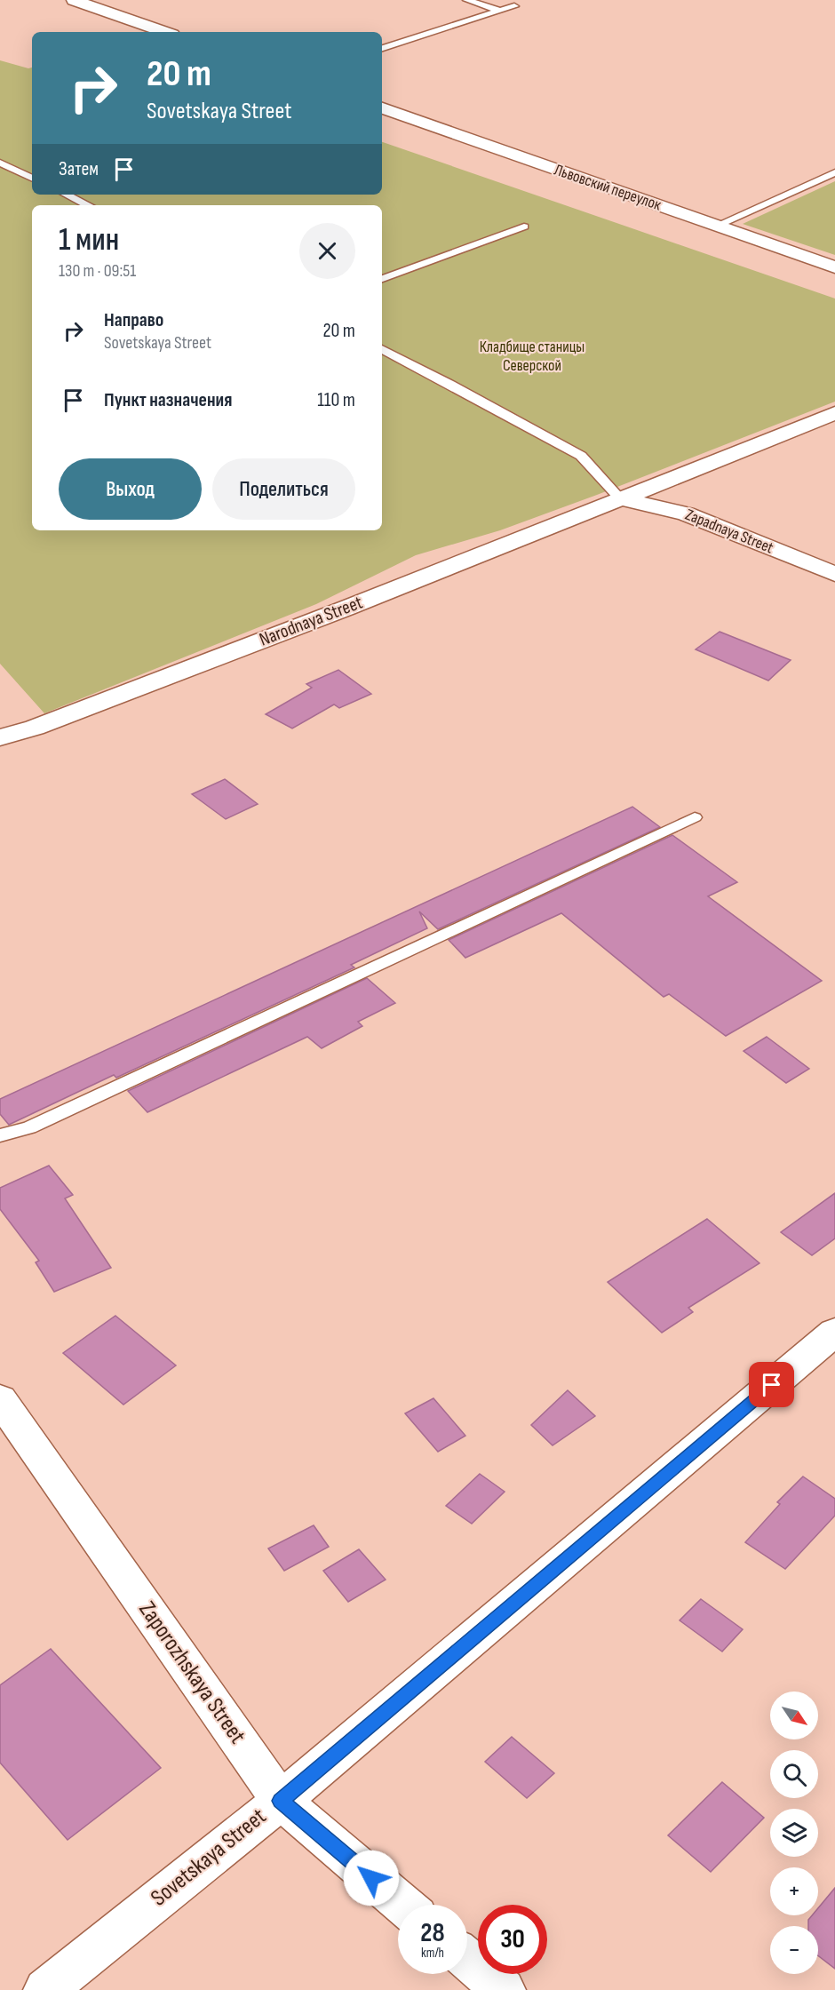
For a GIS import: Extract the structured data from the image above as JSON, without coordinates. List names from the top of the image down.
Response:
{
  "streets": {
    "street": [
      "Львовский переулок",
      "Zapadnaya Street",
      "Narodnaya Street",
      "Zaporozhskaya Street",
      "Sovetskaya Street"
    ]
  },
  "crossings": [
    ["Zapadnaya Street", "Narodnaya Street"],
    ["Zaporozhskaya Street", "Sovetskaya Street"]
  ],
  "parks": ["Кладбище станицы Северской"],
  "north": "bottom right",
  "page": {
    "turn": ["20 m", "Sovetskaya Street"],
    "then": "Затем",
    "heading": ["1 мин", "130 m · 09:51"],
    "list": [
      {
        "name": "Направо",
        "note": "Sovetskaya Street",
        "value": "20 m"
      },
      {
        "name": "Пункт назначения",
        "value": "110 m"
      }
    ],
    "buttons": ["Выход", "Поделиться"],
    "map_buttons": ["+", "−"],
    "speed": "28 km/h",
    "limit": "30"
  }
}
